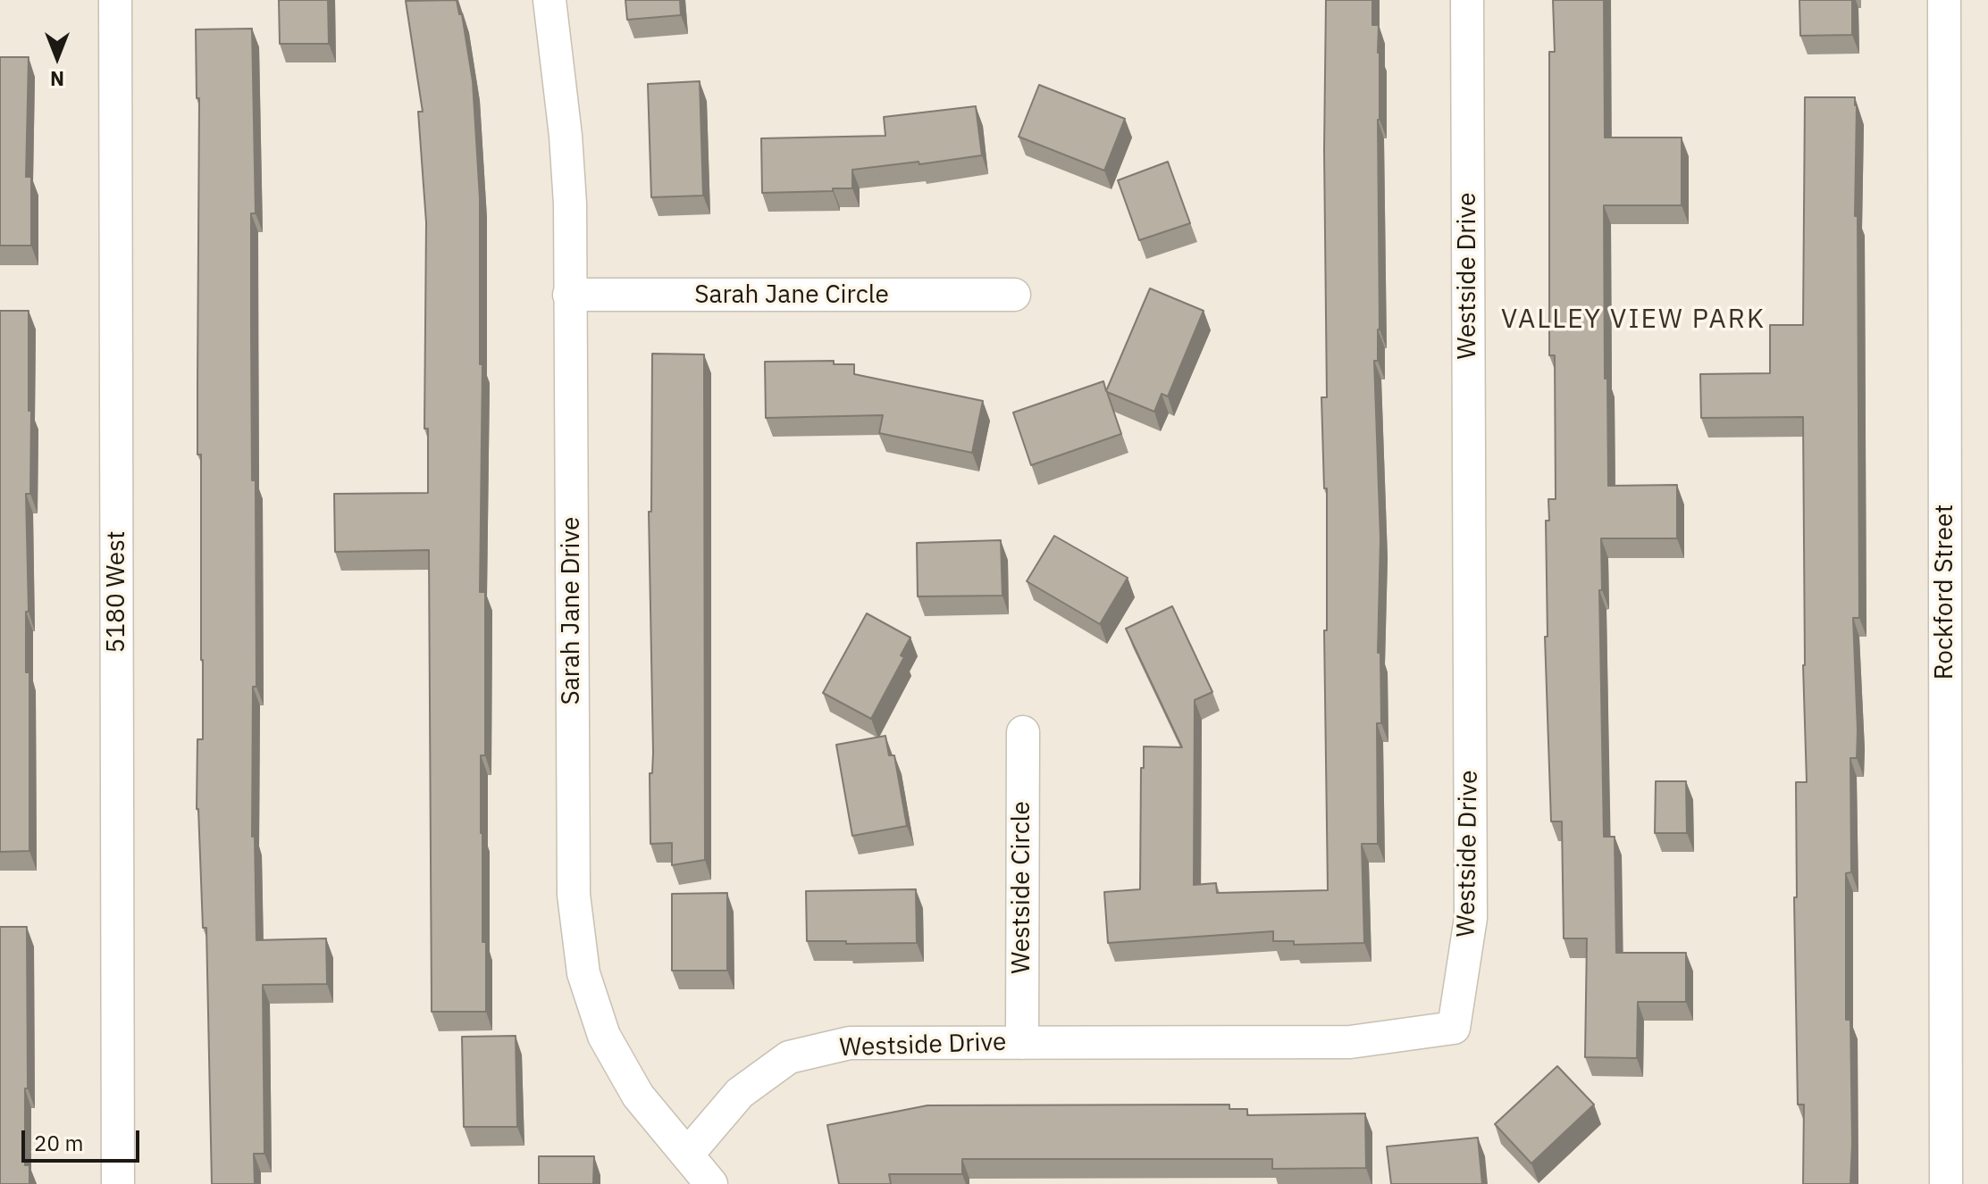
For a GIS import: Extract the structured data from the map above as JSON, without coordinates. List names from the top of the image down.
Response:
{
  "streets": {
    "street": [
      "Westside Drive",
      "Sarah Jane Circle",
      "5180 West",
      "Rockford Street",
      "Sarah Jane Drive",
      "Westside Circle"
    ]
  },
  "crossings": [
    ["Westside Drive", "Sarah Jane Drive"],
    ["Westside Drive", "Westside Circle"],
    ["Sarah Jane Circle", "Sarah Jane Drive"]
  ],
  "districts": ["VALLEY VIEW PARK"],
  "scale_bar": "20 m",
  "north": "bottom"
}
